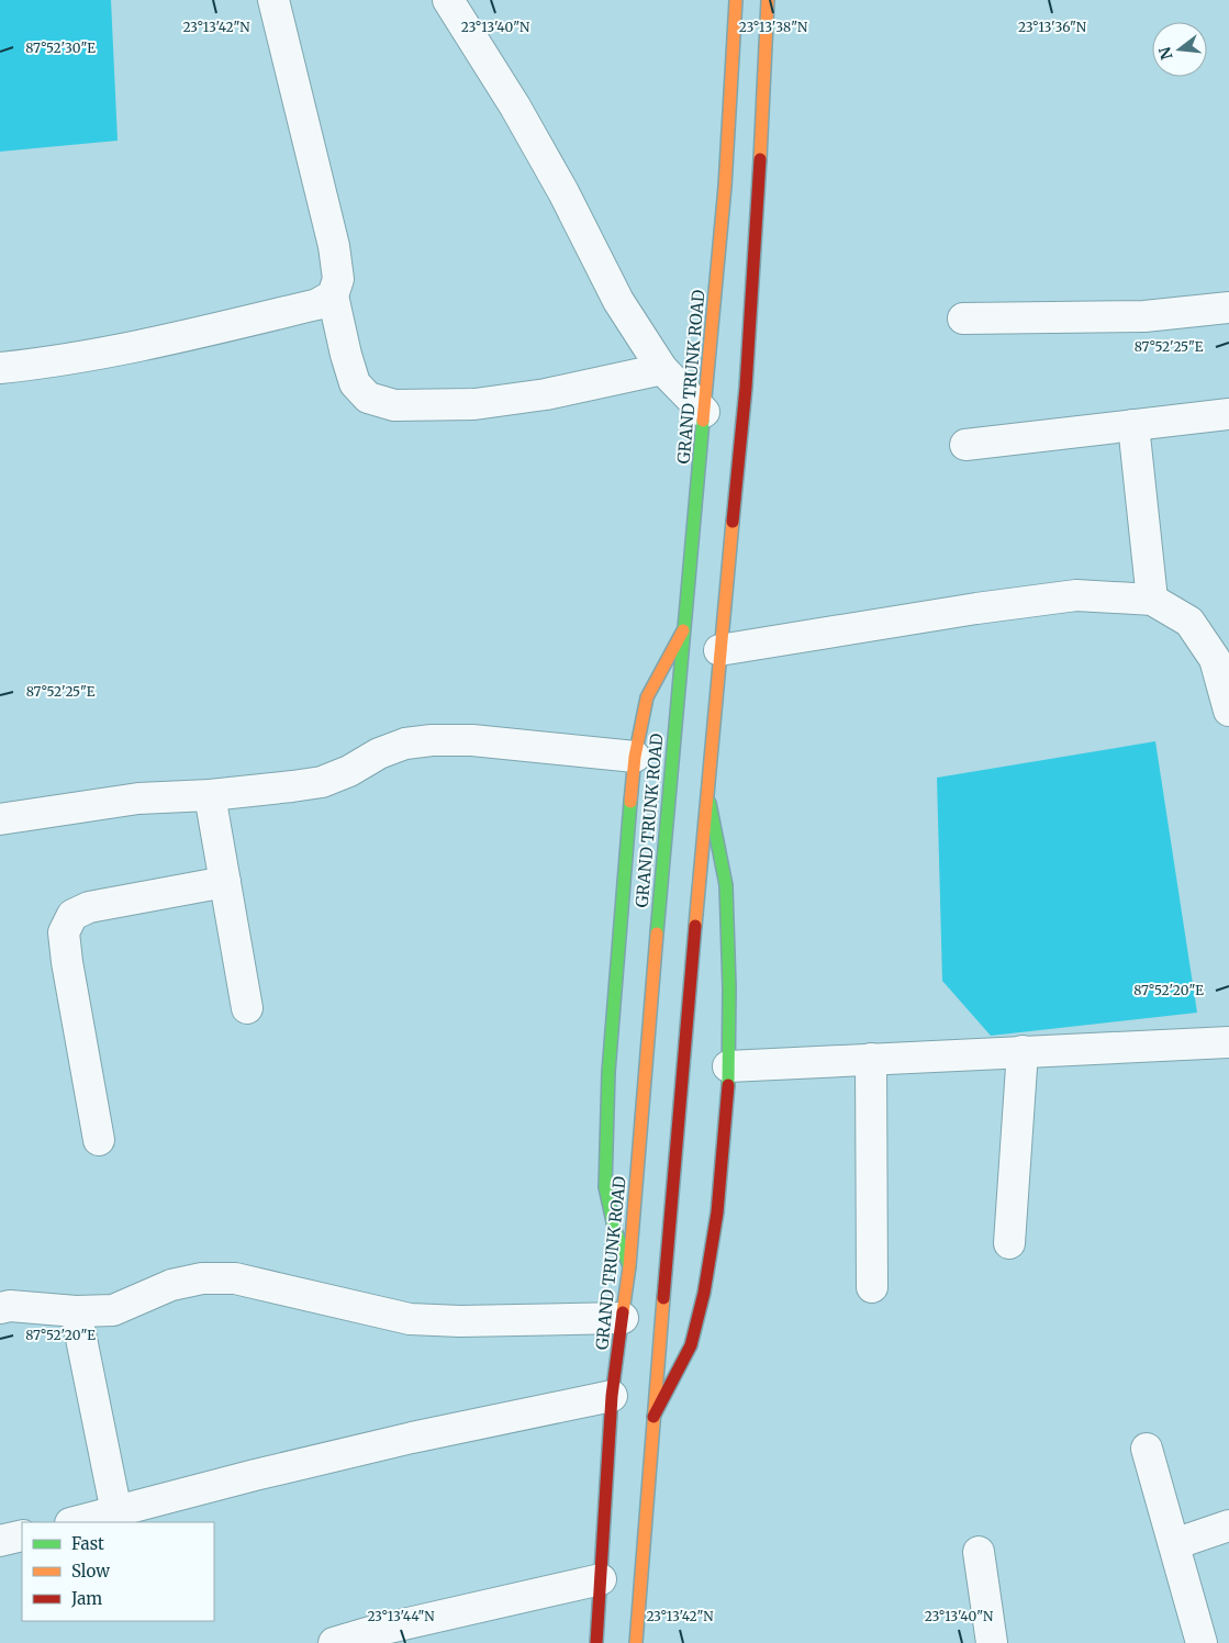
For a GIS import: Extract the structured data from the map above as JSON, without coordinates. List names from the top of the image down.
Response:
{
  "streets": {
    "main road": ["GRAND TRUNK ROAD"]
  },
  "legend": ["Fast", "Slow", "Jam"],
  "north": "left",
  "coordinates": [
    "23°13'42\"N",
    "23°13'40\"N",
    "23°13'38\"N",
    "23°13'36\"N",
    "87°52'30\"E",
    "87°52'25\"E",
    "87°52'20\"E",
    "23°13'44\"N"
  ]
}
